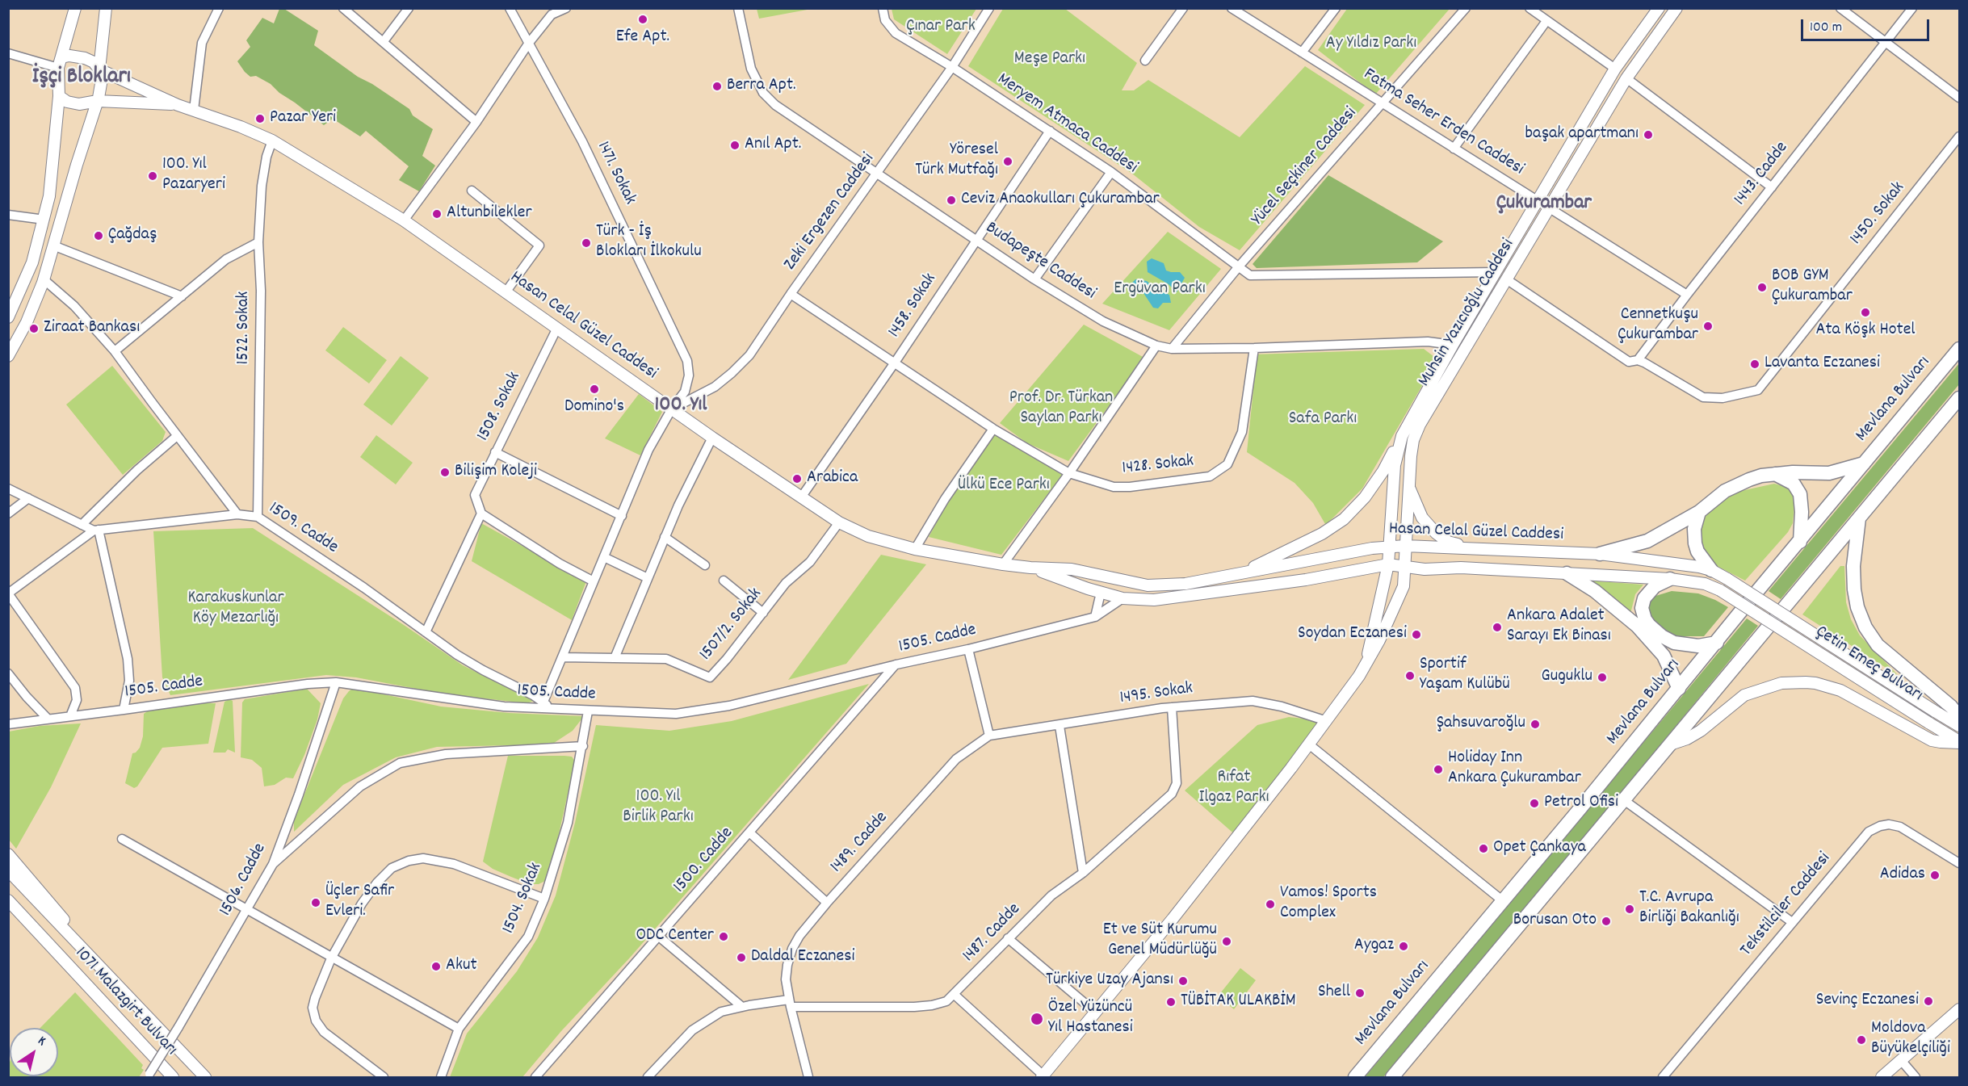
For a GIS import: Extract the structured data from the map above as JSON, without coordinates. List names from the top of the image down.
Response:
{
  "streets": {
    "highway": ["Mevlana Bulvarı"],
    "main road": [
      "Muhsin Yazıcıoğlu Caddesi",
      "Hasan Celal Güzel Caddesi",
      "Çetin Emeç Bulvarı",
      "1071 Malazgirt Bulvarı"
    ],
    "street": [
      "Fatma Seher Erden Caddesi",
      "Meryem Atmaca Caddesi",
      "Yücel Seçkiner Caddesi",
      "1471. Sokak",
      "1443. Cadde",
      "Zeki Ergezen Caddesi",
      "1450. Sokak",
      "Budapeşte Caddesi",
      "1458. Sokak",
      "1522. Sokak",
      "1508. Sokak",
      "1428. Sokak",
      "1509. Cadde",
      "1507/2. Sokak",
      "1505. Cadde",
      "1495. Sokak",
      "1489. Cadde",
      "1500. Cadde",
      "1506. Cadde",
      "1504. Sokak",
      "Tekstilciler Caddesi",
      "1487. Cadde"
    ]
  },
  "crossings": [
    ["Fatma Seher Erden Caddesi", "Yücel Seçkiner Caddesi"],
    ["Fatma Seher Erden Caddesi", "1443. Cadde"],
    ["Fatma Seher Erden Caddesi", "Muhsin Yazıcıoğlu Caddesi"],
    ["Meryem Atmaca Caddesi", "Yücel Seçkiner Caddesi"],
    ["Meryem Atmaca Caddesi", "Zeki Ergezen Caddesi"],
    ["Meryem Atmaca Caddesi", "1458. Sokak"],
    ["Meryem Atmaca Caddesi", "Muhsin Yazıcıoğlu Caddesi"],
    ["Yücel Seçkiner Caddesi", "Budapeşte Caddesi"],
    ["1471. Sokak", "Zeki Ergezen Caddesi"],
    ["1471. Sokak", "Hasan Celal Güzel Caddesi"],
    ["1471. Sokak", "1509. Cadde"],
    ["1471. Sokak", "1507/2. Sokak"],
    ["1471. Sokak", "1505. Cadde"],
    ["1443. Cadde", "1450. Sokak"],
    ["Zeki Ergezen Caddesi", "Budapeşte Caddesi"],
    ["Zeki Ergezen Caddesi", "Hasan Celal Güzel Caddesi"],
    ["Zeki Ergezen Caddesi", "1428. Sokak"],
    ["1450. Sokak", "Muhsin Yazıcıoğlu Caddesi"],
    ["Budapeşte Caddesi", "1458. Sokak"],
    ["Budapeşte Caddesi", "Muhsin Yazıcıoğlu Caddesi"],
    ["Budapeşte Caddesi", "1428. Sokak"],
    ["1458. Sokak", "Hasan Celal Güzel Caddesi"],
    ["1458. Sokak", "1428. Sokak"],
    ["Muhsin Yazıcıoğlu Caddesi", "Hasan Celal Güzel Caddesi"],
    ["Muhsin Yazıcıoğlu Caddesi", "1495. Sokak"],
    ["Hasan Celal Güzel Caddesi", "1522. Sokak"],
    ["Hasan Celal Güzel Caddesi", "1508. Sokak"],
    ["Hasan Celal Güzel Caddesi", "1507/2. Sokak"],
    ["Hasan Celal Güzel Caddesi", "1505. Cadde"],
    ["Hasan Celal Güzel Caddesi", "Çetin Emeç Bulvarı"],
    ["1522. Sokak", "1509. Cadde"],
    ["1509. Cadde", "1505. Cadde"],
    ["1505. Cadde", "1500. Cadde"],
    ["1505. Cadde", "1506. Cadde"],
    ["1505. Cadde", "1504. Sokak"],
    ["1495. Sokak", "1489. Cadde"],
    ["1495. Sokak", "1487. Cadde"],
    ["1489. Cadde", "1487. Cadde"]
  ],
  "districts": ["İşçi Blokları", "Çukurambar", "100. Yıl"],
  "parks": [
    "Çınar Park",
    "Ay Yıldız Parkı",
    "Meşe Parkı",
    "Ergüvan Parkı",
    "Prof. Dr. Türkan Saylan Parkı",
    "Safa Parkı",
    "Ülkü Ece Parkı",
    "Karakuskunlar Köy Mezarlığı",
    "Rıfat Ilgaz Parkı",
    "100. Yıl Birlik Parkı"
  ],
  "places": [
    "Efe Apt.",
    "Berra Apt.",
    "Pazar Yeri",
    "başak apartmanı",
    "Anıl Apt.",
    "Yöresel Türk Mutfağı",
    "100. Yıl Pazaryeri",
    "Ceviz Anaokulları Çukurambar",
    "Altunbilekler",
    "Çağdaş",
    "Türk - İş Blokları İlkokulu",
    "BOB GYM Çukurambar",
    "Ata Köşk Hotel",
    "Cennetkuşu Çukurambar",
    "Ziraat Bankası",
    "Lavanta Eczanesi",
    "Domino's",
    "Bilişim Koleji",
    "Arabica",
    "Ankara Adalet Sarayı Ek Binası",
    "Soydan Eczanesi",
    "Sportif Yaşam Kulübü",
    "Guguklu",
    "Şahsuvaroğlu",
    "Holiday Inn Ankara Çukurambar",
    "Petrol Ofisi",
    "Opet Çankaya",
    "Adidas",
    "Üçler Safir Evleri.",
    "Vamos! Sports Complex",
    "T.C. Avrupa Birliği Bakanlığı",
    "Borusan Oto",
    "ODC Center",
    "Et ve Süt Kurumu Genel Müdürlüğü",
    "Aygaz",
    "Daldal Eczanesi",
    "Akut",
    "Türkiye Uzay Ajansı",
    "Shell",
    "Sevinç Eczanesi",
    "TÜBİTAK ULAKBİM",
    "Özel Yüzüncü Yıl Hastanesi",
    "Moldova Büyükelçiliği"
  ],
  "scale_bar": "100 m",
  "north": "top right"
}
